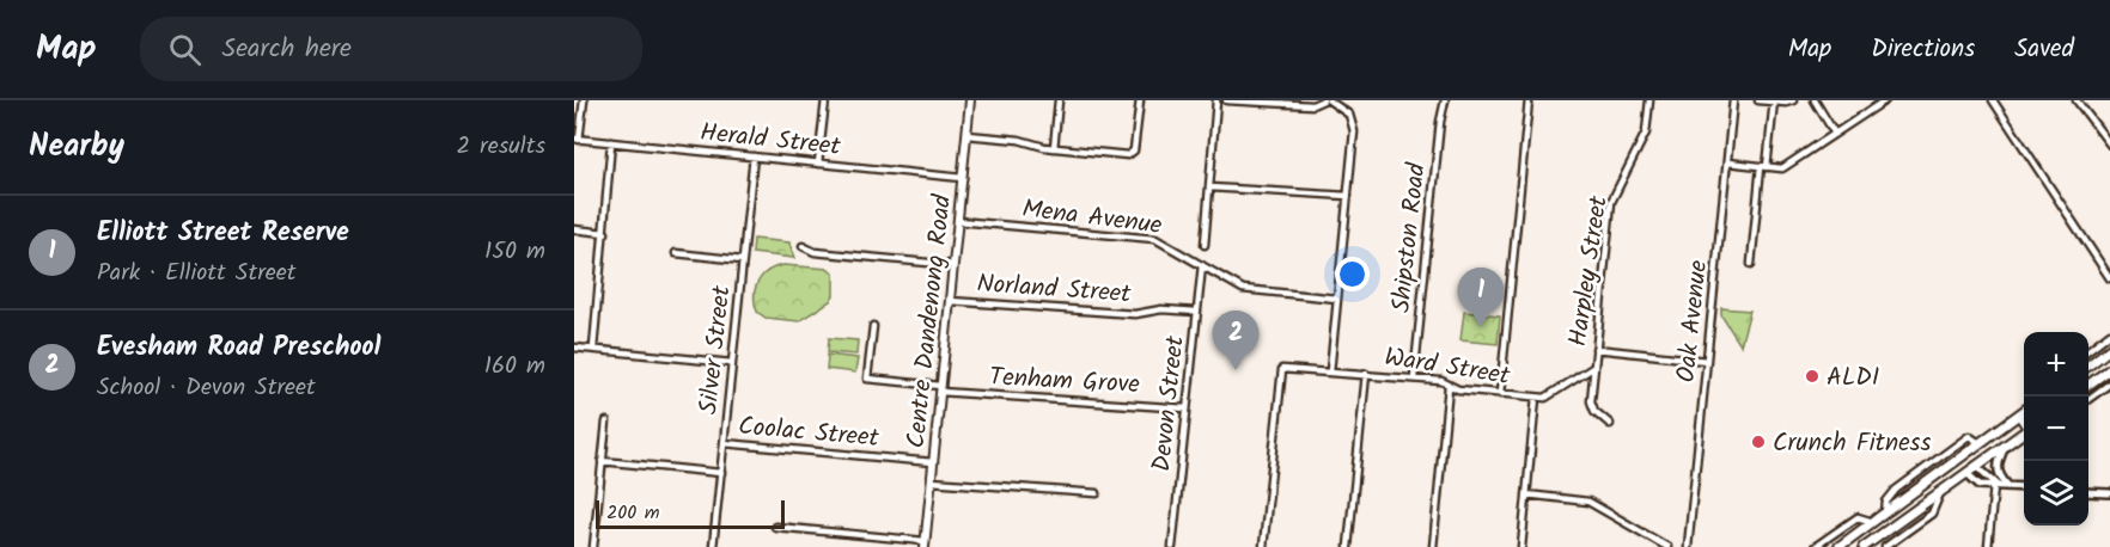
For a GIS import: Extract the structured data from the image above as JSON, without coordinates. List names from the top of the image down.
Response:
{
  "streets": {
    "main road": ["Centre Dandenong Road"],
    "street": [
      "Herald Street",
      "Mena Avenue",
      "Shipston Road",
      "Harpley Street",
      "Norland Street",
      "Oak Avenue",
      "Silver Street",
      "Ward Street",
      "Tenham Grove",
      "Devon Street",
      "Coolac Street"
    ]
  },
  "crossings": [
    ["Herald Street", "Centre Dandenong Road"],
    ["Herald Street", "Silver Street"],
    ["Mena Avenue", "Centre Dandenong Road"],
    ["Mena Avenue", "Devon Street"],
    ["Shipston Road", "Ward Street"],
    ["Harpley Street", "Ward Street"],
    ["Norland Street", "Centre Dandenong Road"],
    ["Norland Street", "Devon Street"],
    ["Centre Dandenong Road", "Tenham Grove"],
    ["Centre Dandenong Road", "Coolac Street"],
    ["Silver Street", "Coolac Street"],
    ["Tenham Grove", "Devon Street"]
  ],
  "places": ["ALDI", "Crunch Fitness"],
  "scale_bar": "200 m",
  "page": {
    "header": "Map",
    "search": "Search here",
    "nav": ["Map", "Directions", "Saved"],
    "heading": ["Nearby", "2 results"],
    "list": [
      {
        "mark": "1",
        "name": "Elliott Street Reserve",
        "note": "Park · Elliott Street",
        "value": "150 m"
      },
      {
        "mark": "2",
        "name": "Evesham Road Preschool",
        "note": "School · Devon Street",
        "value": "160 m"
      }
    ],
    "pins": ["1", "2"],
    "map_buttons": ["+", "−"],
    "scale": "200 m"
  }
}
